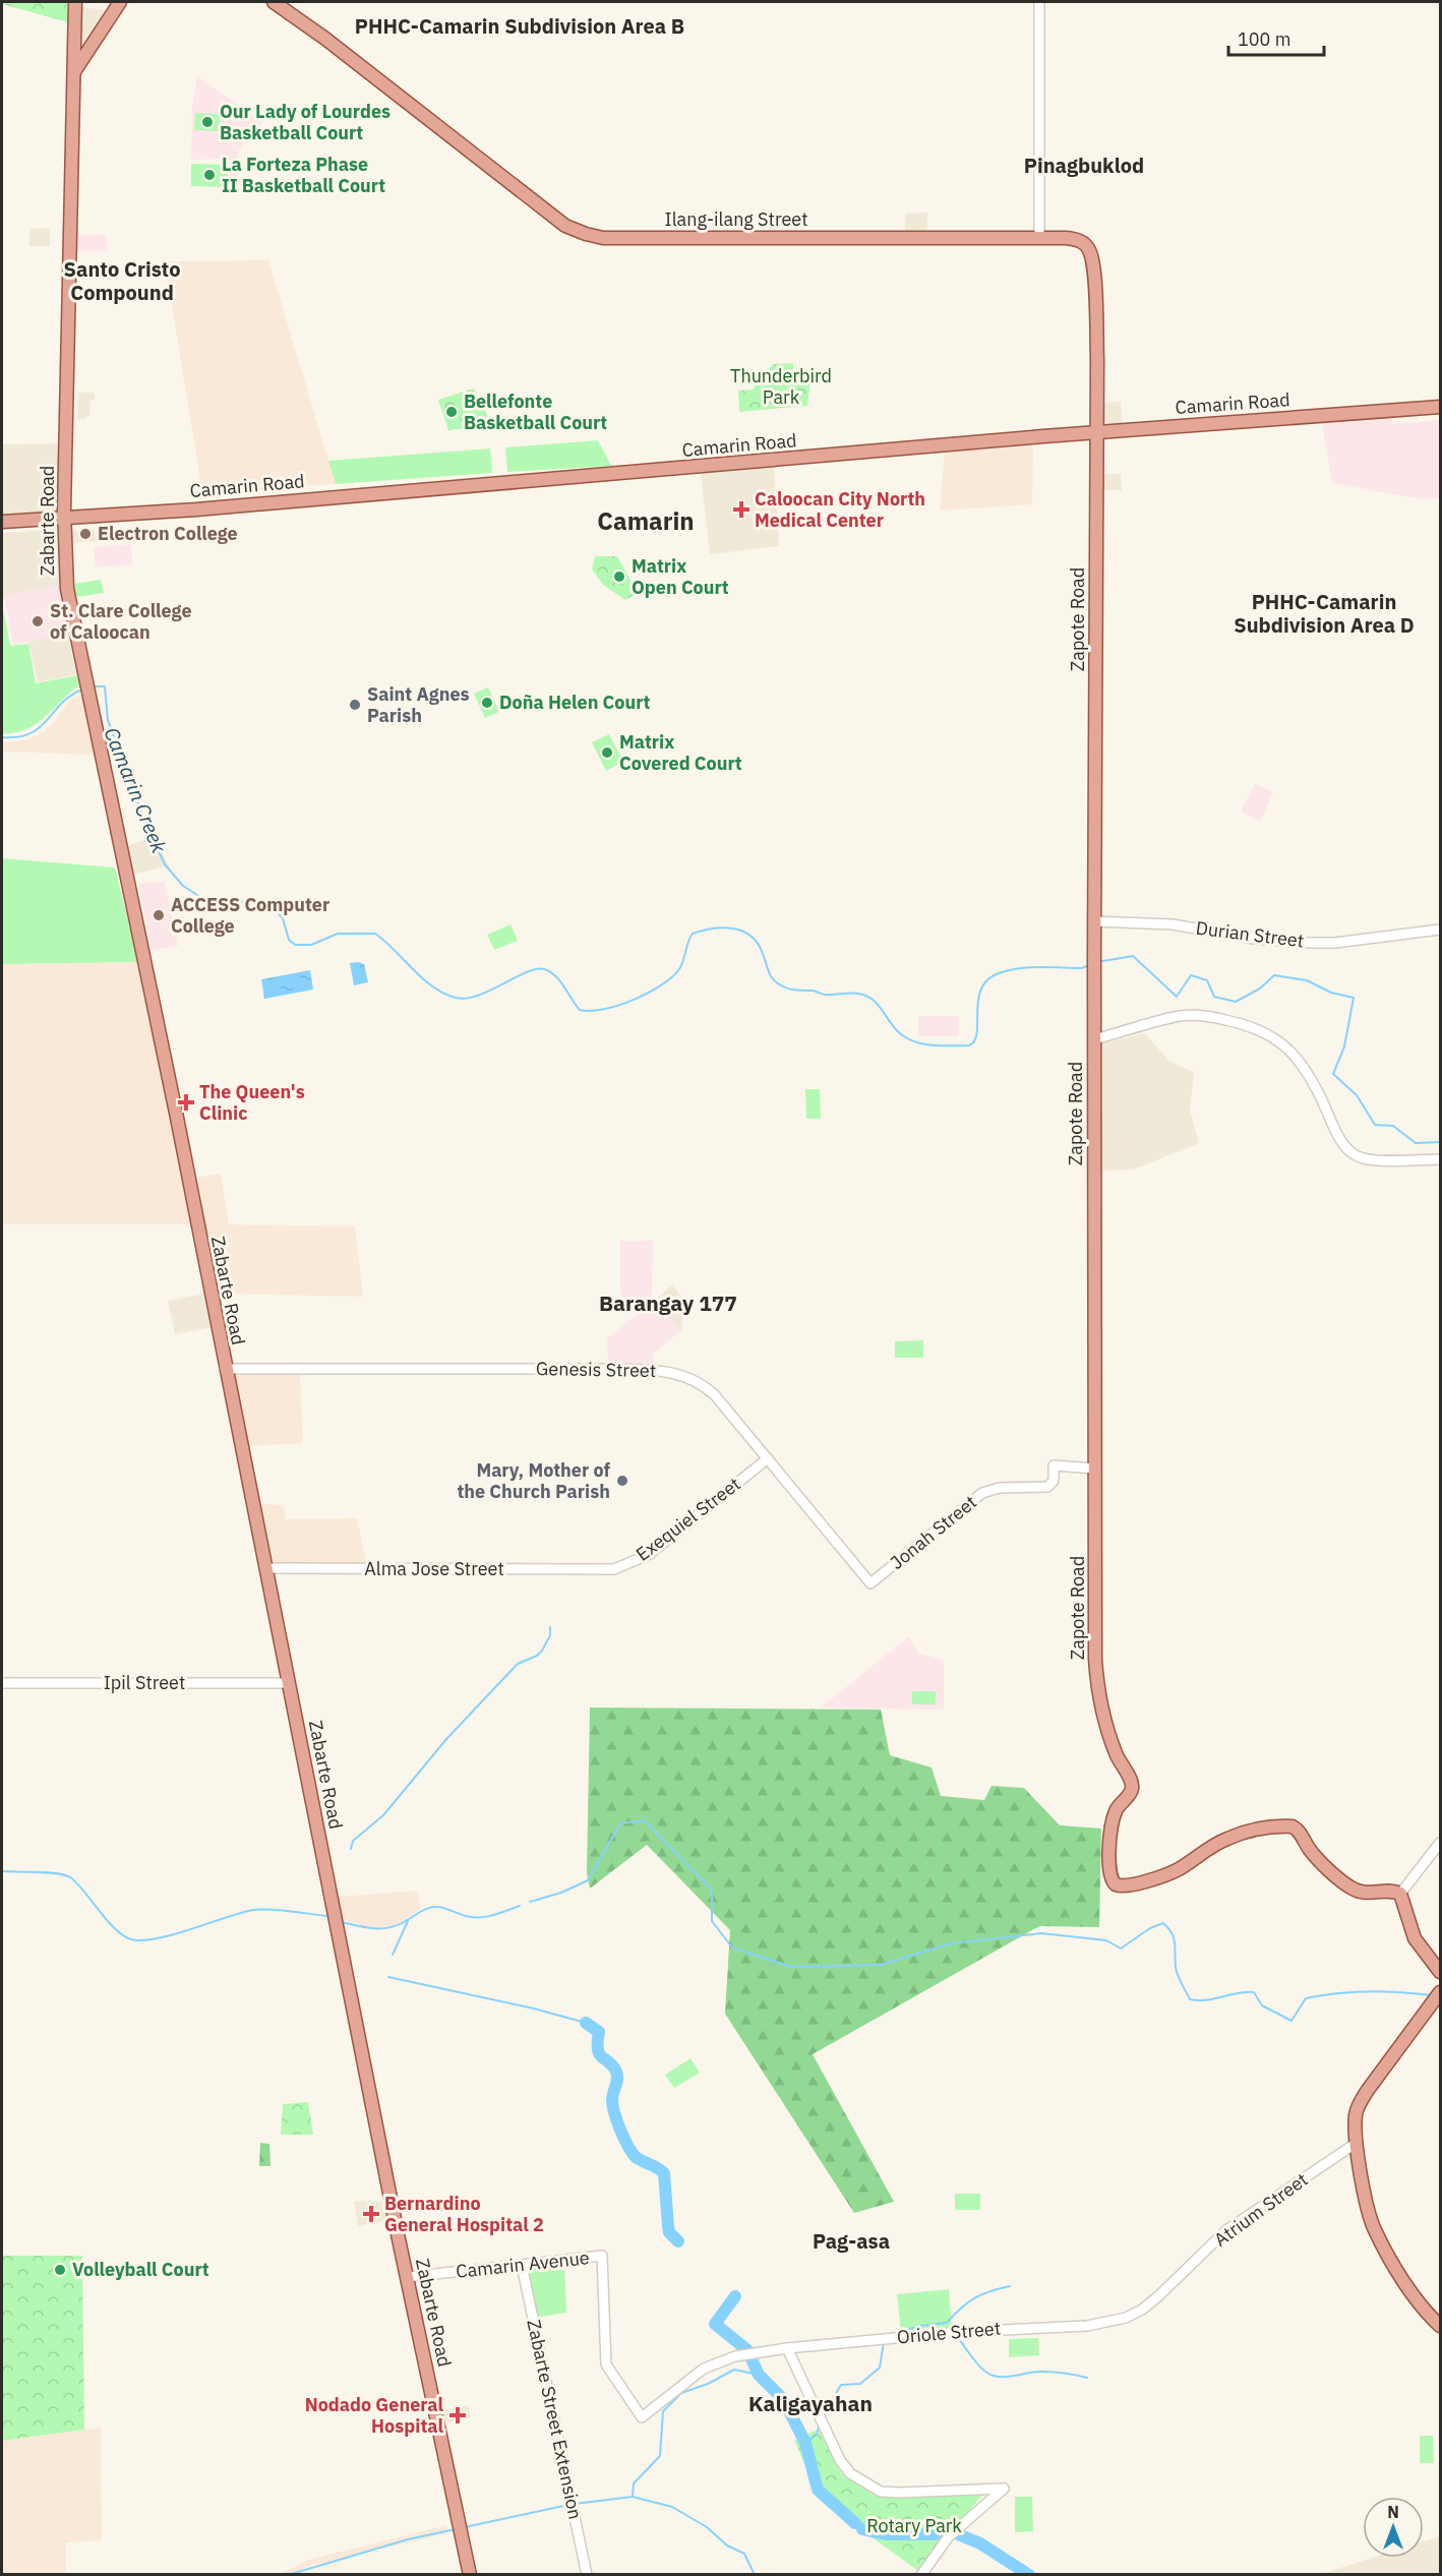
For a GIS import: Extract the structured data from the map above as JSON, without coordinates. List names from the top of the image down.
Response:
{
  "streets": {
    "main road": [
      "Ilang-ilang Street",
      "Camarin Road",
      "Zabarte Road",
      "Zapote Road"
    ],
    "street": [
      "Durian Street",
      "Genesis Street",
      "Exequiel Street",
      "Jonah Street",
      "Alma Jose Street",
      "Ipil Street",
      "Atrium Street",
      "Camarin Avenue",
      "Oriole Street",
      "Zabarte Street Extension"
    ]
  },
  "crossings": [
    ["Ilang-ilang Street", "Camarin Road"],
    ["Ilang-ilang Street", "Zapote Road"],
    ["Camarin Road", "Zabarte Road"],
    ["Camarin Road", "Zapote Road"],
    ["Zabarte Road", "Genesis Street"],
    ["Zabarte Road", "Alma Jose Street"],
    ["Zabarte Road", "Ipil Street"],
    ["Zabarte Road", "Camarin Avenue"],
    ["Zapote Road", "Durian Street"],
    ["Zapote Road", "Jonah Street"],
    ["Genesis Street", "Exequiel Street"],
    ["Genesis Street", "Jonah Street"],
    ["Exequiel Street", "Alma Jose Street"],
    ["Atrium Street", "Oriole Street"],
    ["Camarin Avenue", "Oriole Street"],
    ["Camarin Avenue", "Zabarte Street Extension"]
  ],
  "districts": [
    "PHHC-Camarin Subdivision Area B",
    "Pinagbuklod",
    "Santo Cristo Compound",
    "Camarin",
    "PHHC-Camarin Subdivision Area D",
    "Barangay 177",
    "Pag-asa",
    "Kaligayahan"
  ],
  "water": ["Camarin Creek"],
  "parks": ["Thunderbird Park", "Rotary Park"],
  "places": {
    "other": [
      "Our Lady of Lourdes Basketball Court",
      "La Forteza Phase II Basketball Court",
      "Bellefonte Basketball Court",
      "Electron College",
      "Matrix Open Court",
      "St. Clare College of Caloocan",
      "Doña Helen Court",
      "Saint Agnes Parish",
      "Matrix Covered Court",
      "ACCESS Computer College",
      "Mary, Mother of the Church Parish",
      "Volleyball Court"
    ],
    "health": [
      "Caloocan City North Medical Center",
      "The Queen's Clinic",
      "Bernardino General Hospital 2",
      "Nodado General Hospital"
    ]
  },
  "scale_bar": "100 m",
  "north": "top"
}
